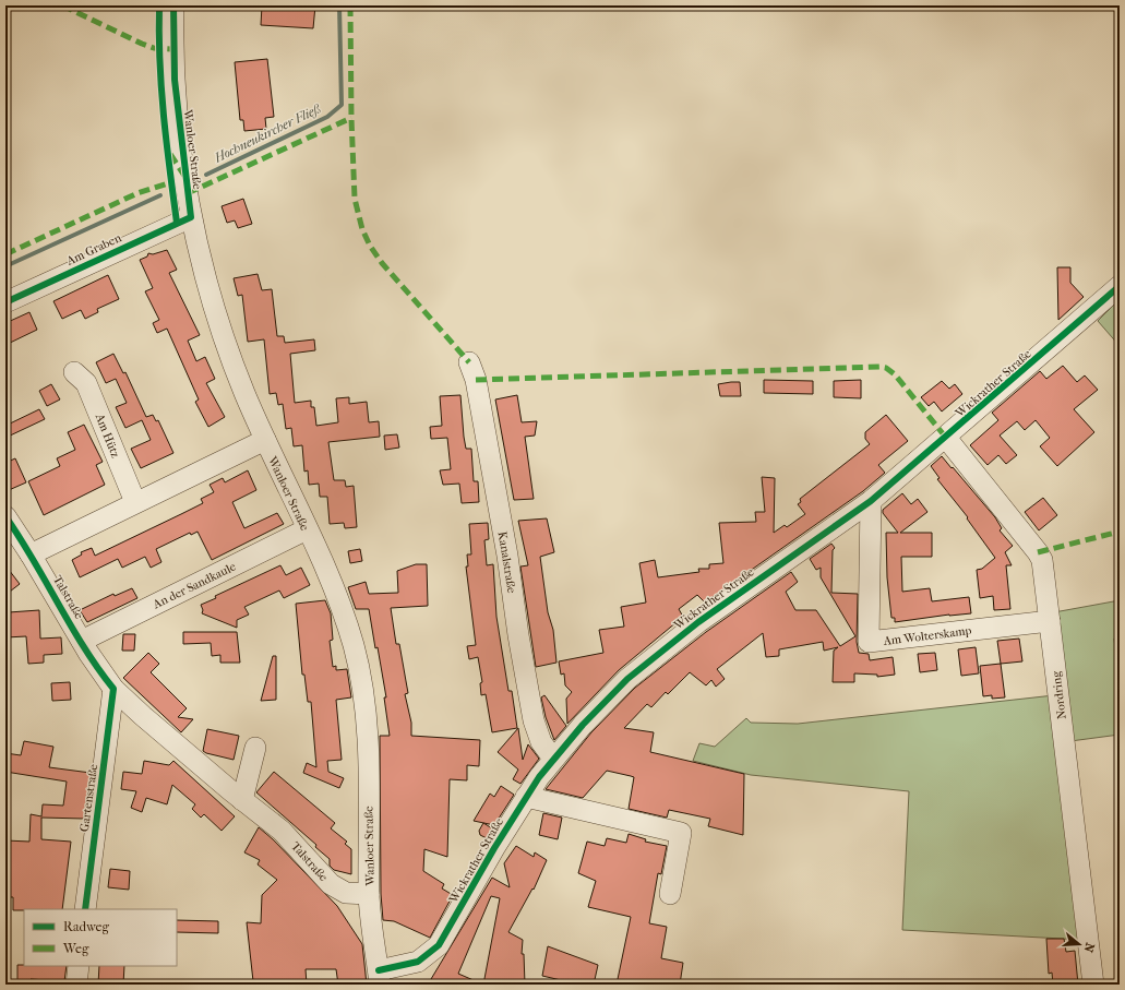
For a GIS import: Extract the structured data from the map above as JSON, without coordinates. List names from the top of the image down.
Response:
{
  "streets": {
    "street": [
      "Wanloer Straße",
      "Am Graben",
      "Wickrather Straße",
      "Am Hütz",
      "Kanalstraße",
      "An der Sandkaule",
      "Talstraße",
      "Am Wolterskamp",
      "Nordring",
      "Gartenstraße"
    ]
  },
  "crossings": [
    ["Wanloer Straße", "Am Graben"],
    ["Wanloer Straße", "Wickrather Straße"],
    ["Wanloer Straße", "An der Sandkaule"],
    ["Wanloer Straße", "Talstraße"],
    ["Wickrather Straße", "Kanalstraße"],
    ["Wickrather Straße", "Am Wolterskamp"],
    ["Wickrather Straße", "Nordring"],
    ["An der Sandkaule", "Talstraße"],
    ["Talstraße", "Gartenstraße"],
    ["Am Wolterskamp", "Nordring"]
  ],
  "water": ["Hochneukircher Fließ"],
  "legend": ["Radweg", "Weg"],
  "north": "right"
}
